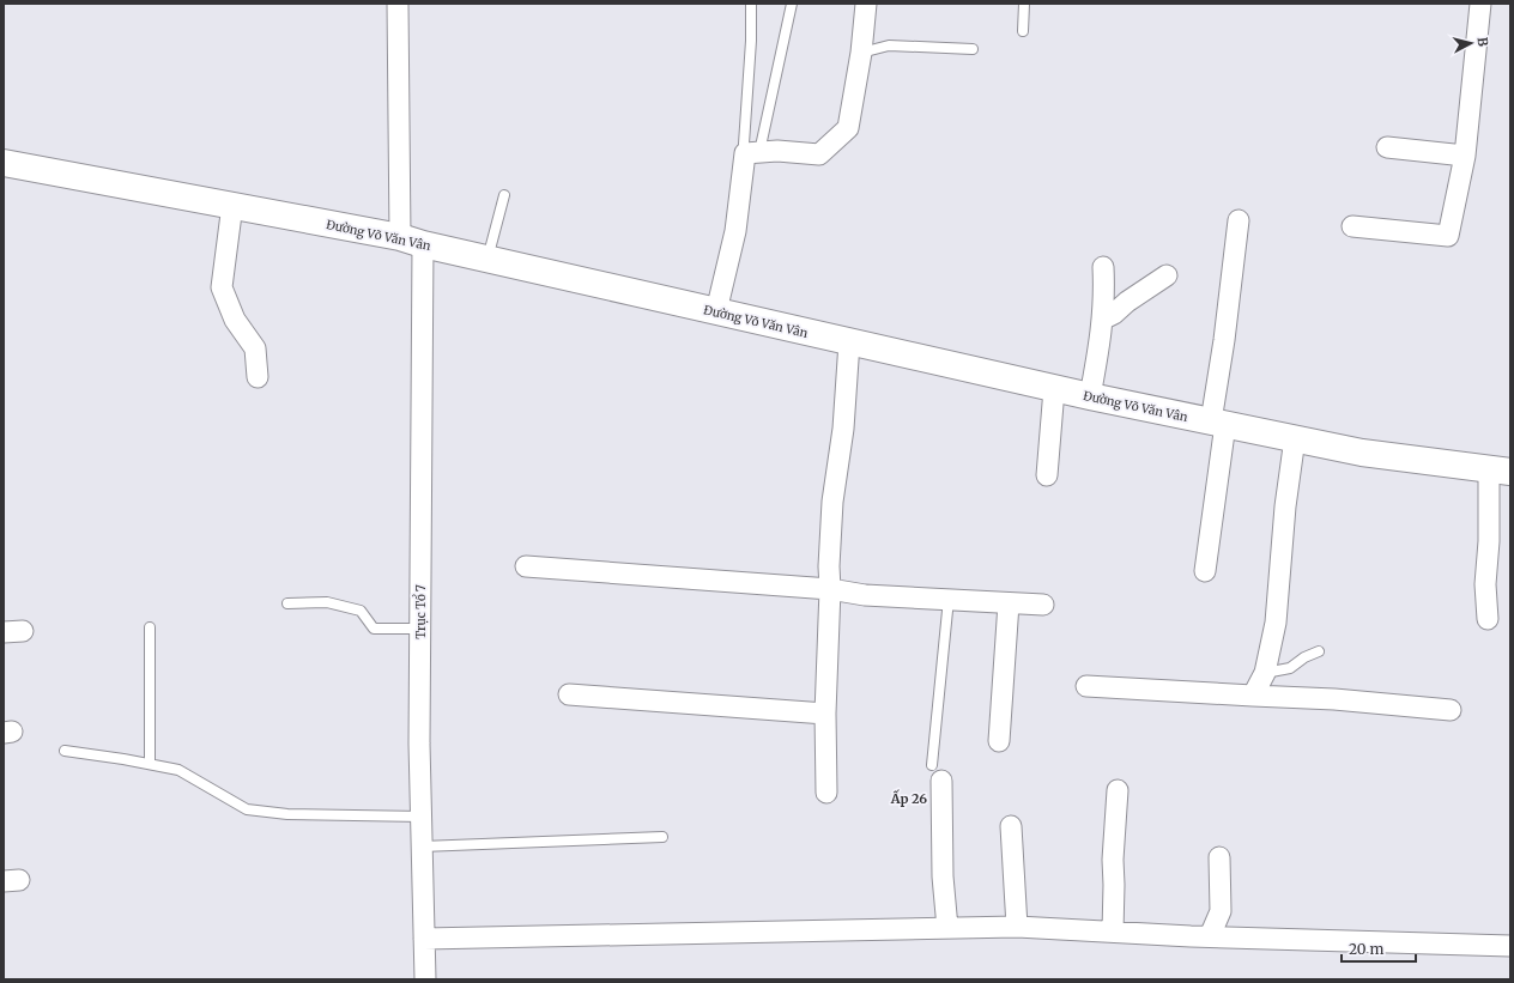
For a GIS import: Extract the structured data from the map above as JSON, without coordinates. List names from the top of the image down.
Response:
{
  "streets": {
    "street": ["Đường Võ Văn Vân", "Trục Tổ 7"]
  },
  "crossings": [
    ["Đường Võ Văn Vân", "Trục Tổ 7"]
  ],
  "districts": ["Ấp 26"],
  "scale_bar": "20 m",
  "north": "right"
}
